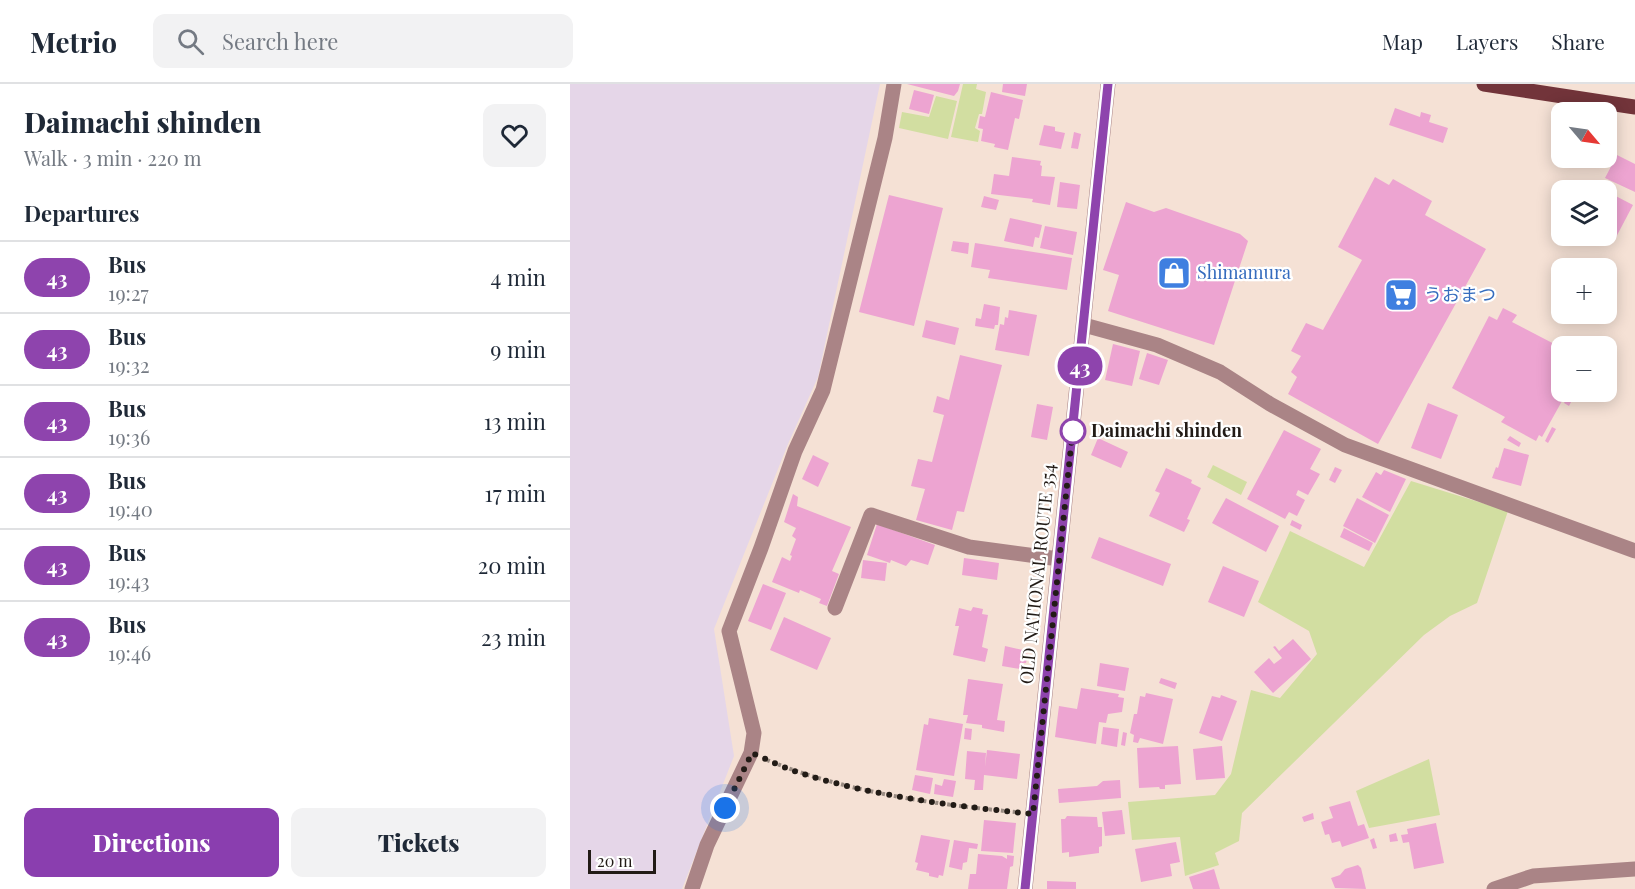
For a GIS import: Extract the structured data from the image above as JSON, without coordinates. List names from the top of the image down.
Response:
{
  "streets": {
    "street": ["OLD NATIONAL ROUTE 354"]
  },
  "places": {
    "shop": ["Shimamura"],
    "supermarket": ["うおまつ"],
    "other": ["Daimachi shinden"]
  },
  "lines": ["bus line 43"],
  "scale_bar": "20 m",
  "north": "bottom right",
  "page": {
    "header": "Metrio",
    "search": "Search here",
    "nav": ["Map", "Layers", "Share"],
    "heading": [
      ["Daimachi shinden", "Walk · 3 min · 220 m"],
      "Departures"
    ],
    "on_map": "43",
    "map_buttons": ["+", "−"],
    "list": [
      {
        "mark": "43",
        "name": "Bus",
        "note": "19:27",
        "value": "4 min"
      },
      {
        "mark": "43",
        "name": "Bus",
        "note": "19:32",
        "value": "9 min"
      },
      {
        "mark": "43",
        "name": "Bus",
        "note": "19:36",
        "value": "13 min"
      },
      {
        "mark": "43",
        "name": "Bus",
        "note": "19:40",
        "value": "17 min"
      },
      {
        "mark": "43",
        "name": "Bus",
        "note": "19:43",
        "value": "20 min"
      },
      {
        "mark": "43",
        "name": "Bus",
        "note": "19:46",
        "value": "23 min"
      }
    ],
    "buttons": ["Directions", "Tickets"],
    "scale": "20 m"
  }
}
